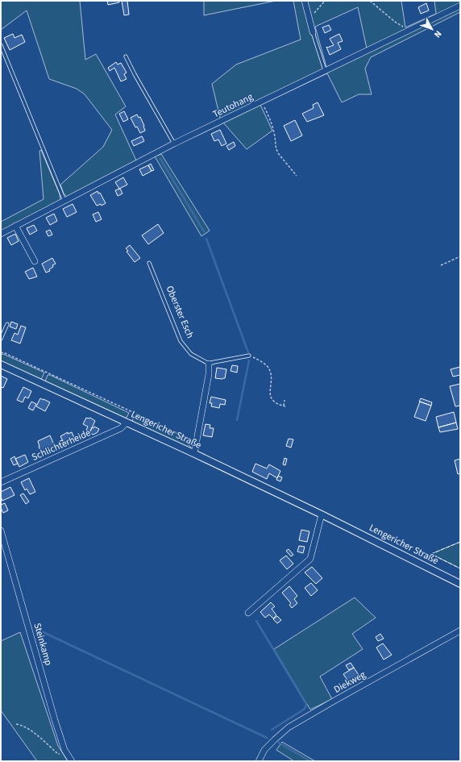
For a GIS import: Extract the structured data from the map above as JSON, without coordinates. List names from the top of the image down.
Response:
{
  "streets": {
    "street": [
      "Teutohang",
      "Lengericher Straße",
      "Schlichterheide",
      "Steinkamp",
      "Diekweg"
    ],
    "lane": ["Oberster Esch"]
  },
  "crossings": [
    ["Lengericher Straße", "Schlichterheide"]
  ],
  "north": "bottom right"
}
